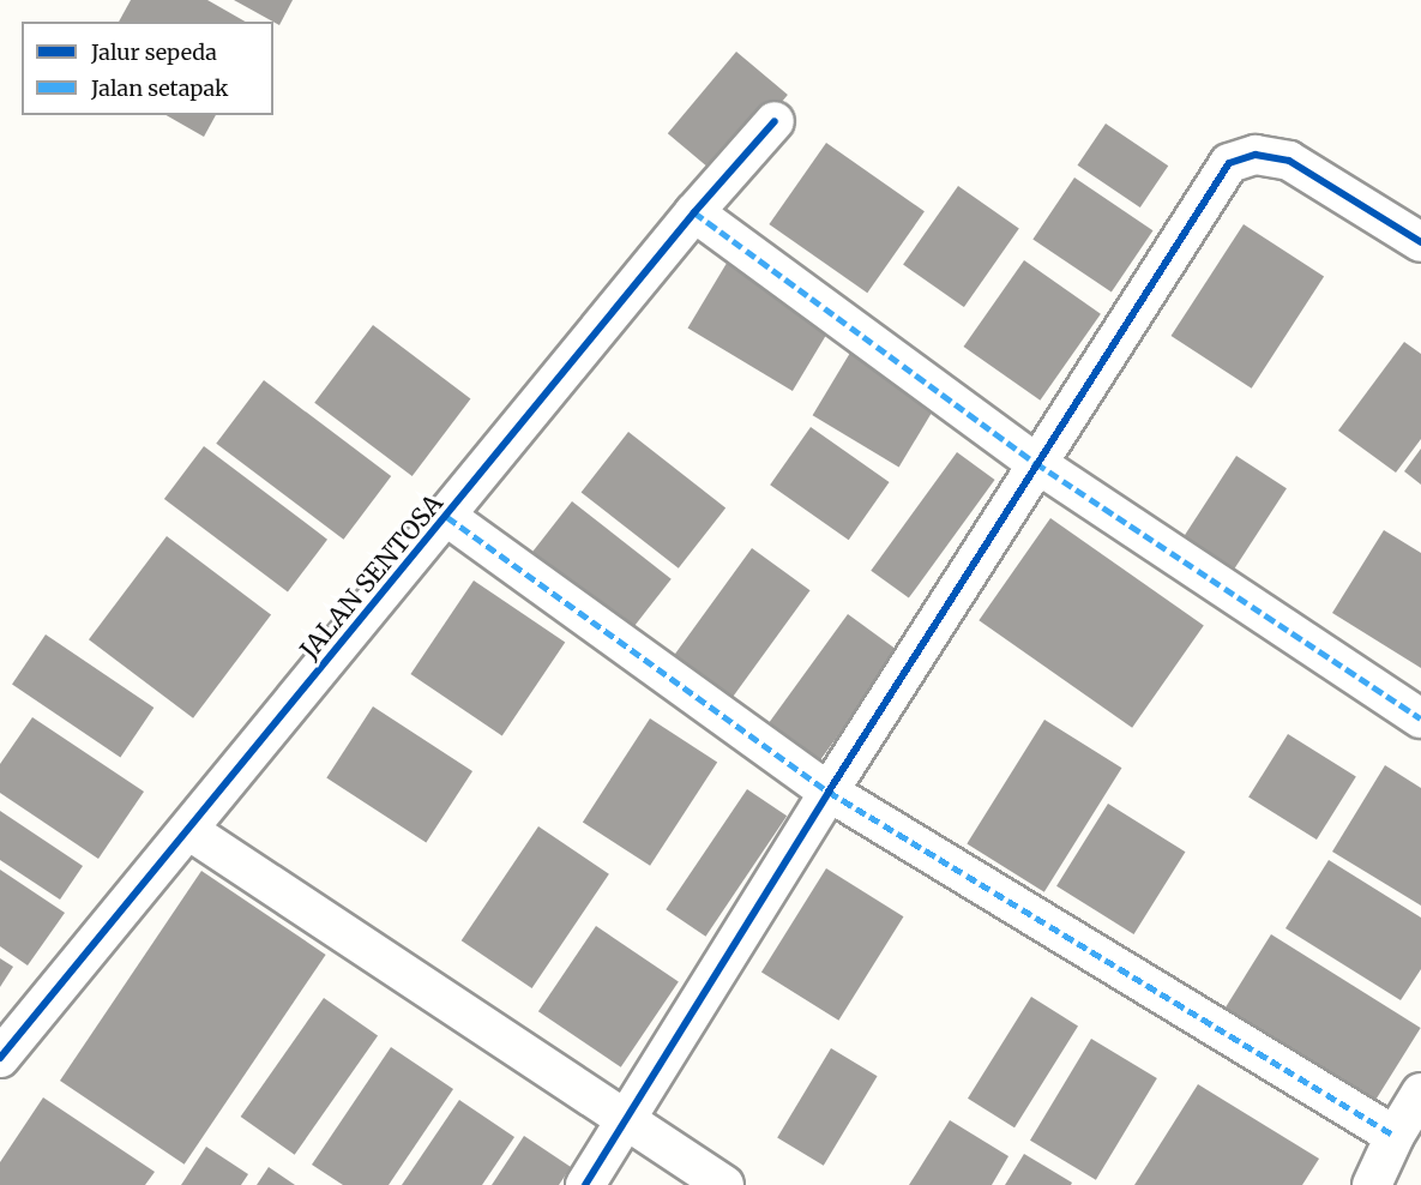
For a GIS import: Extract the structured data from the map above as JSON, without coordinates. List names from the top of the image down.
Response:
{
  "streets": {
    "street": ["JALAN SENTOSA"]
  },
  "legend": ["Jalur sepeda", "Jalan setapak"]
}
